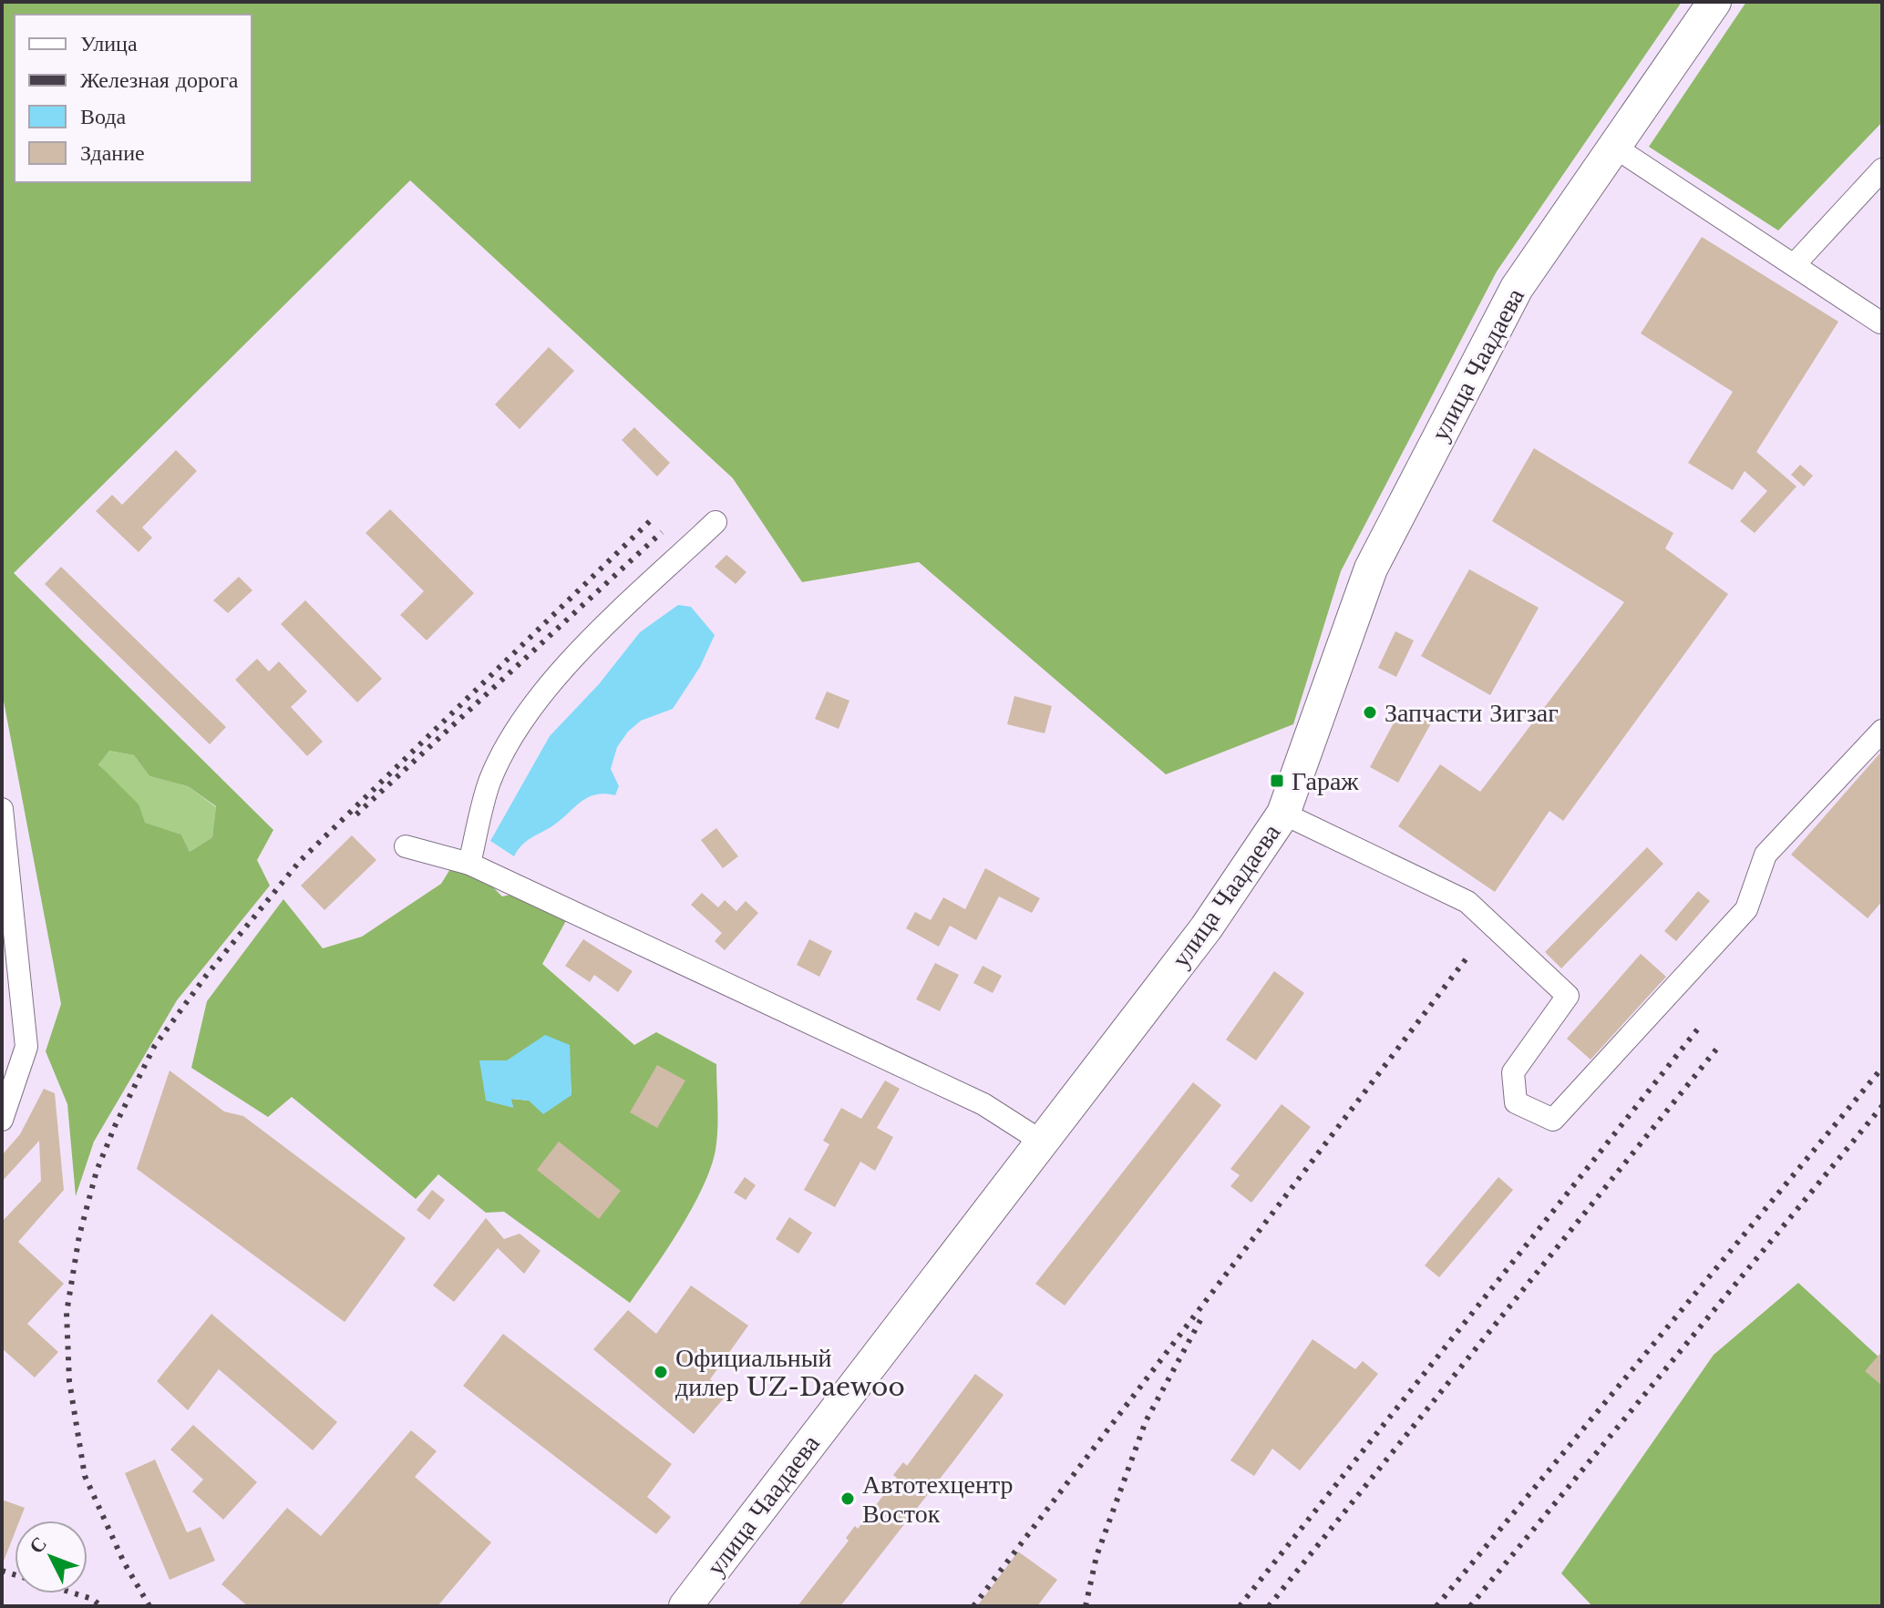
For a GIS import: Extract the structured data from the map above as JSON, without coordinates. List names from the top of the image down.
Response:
{
  "streets": {
    "main road": ["улица Чаадаева"]
  },
  "places": {
    "other": ["Запчасти Зигзаг", "Официальный дилер UZ-Daewoo", "Автотехцентр Восток"],
    "transit": ["Гараж"]
  },
  "legend": [
    "Улица",
    "Железная дорога",
    "Вода",
    "Здание"
  ],
  "north": "top left"
}
